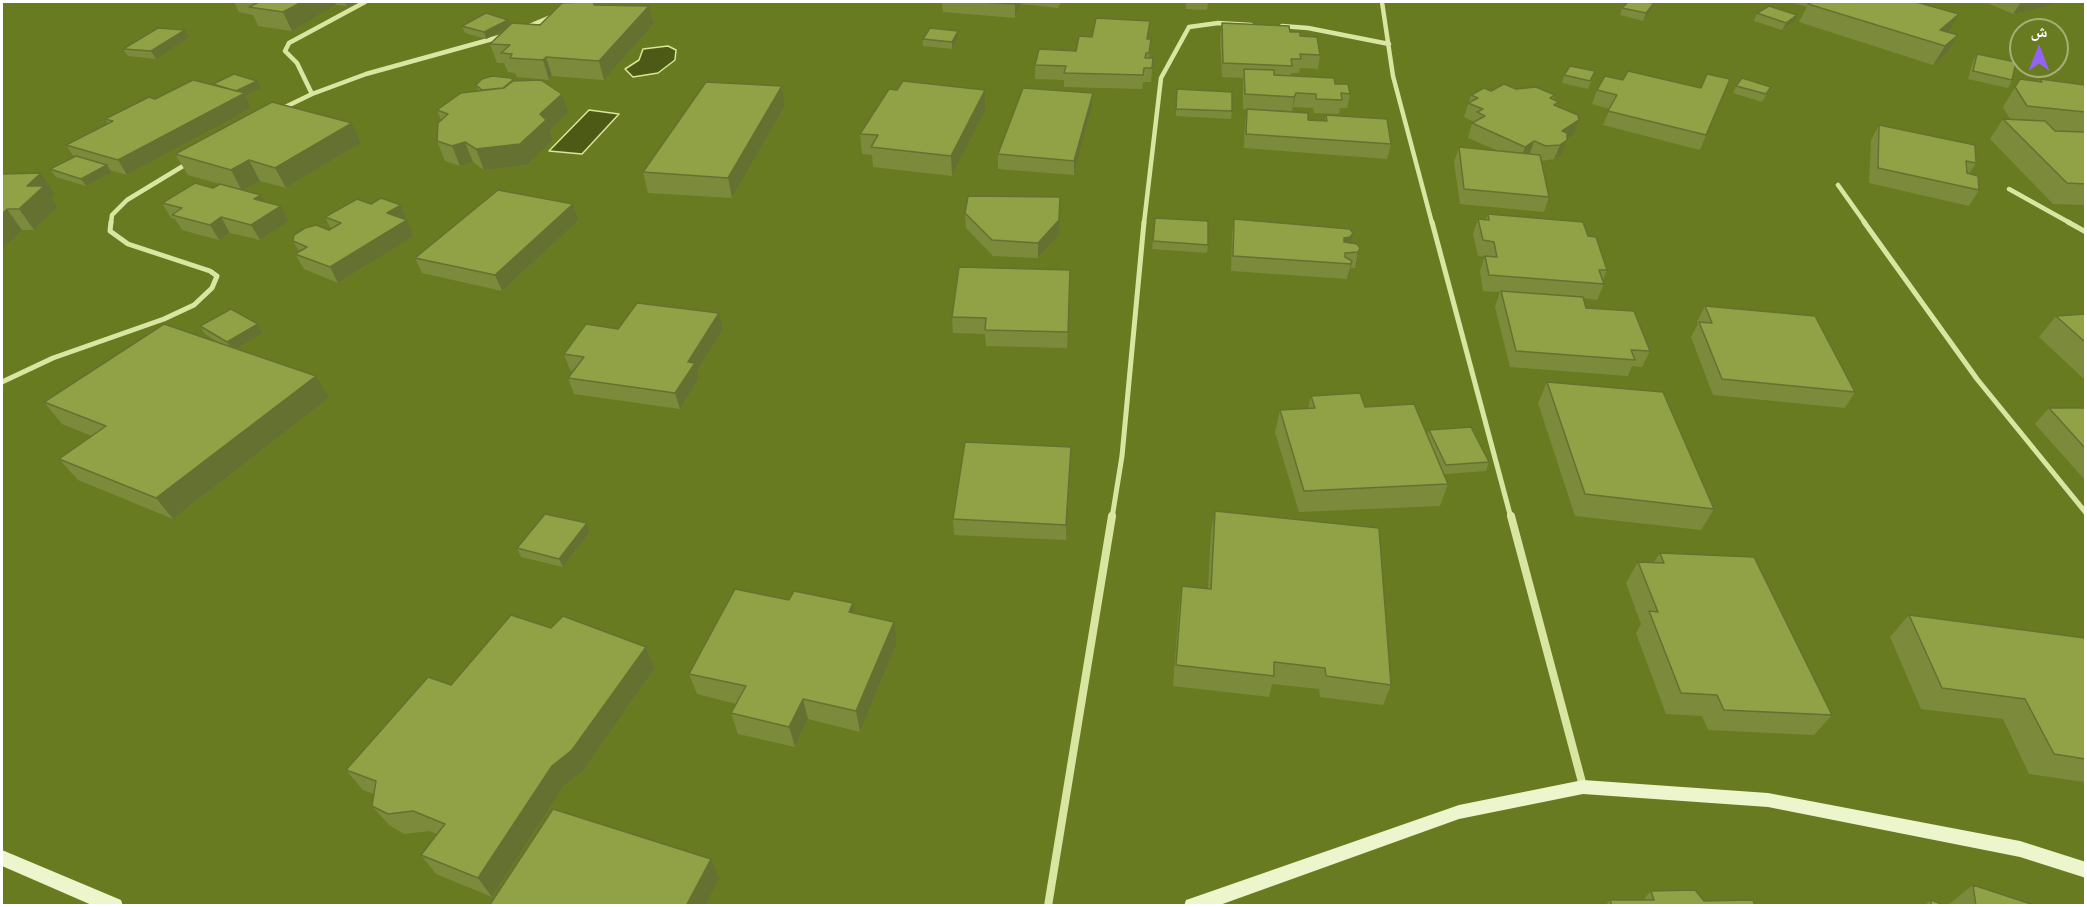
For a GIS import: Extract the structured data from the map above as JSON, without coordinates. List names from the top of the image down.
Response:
{
  "north": "top"
}
